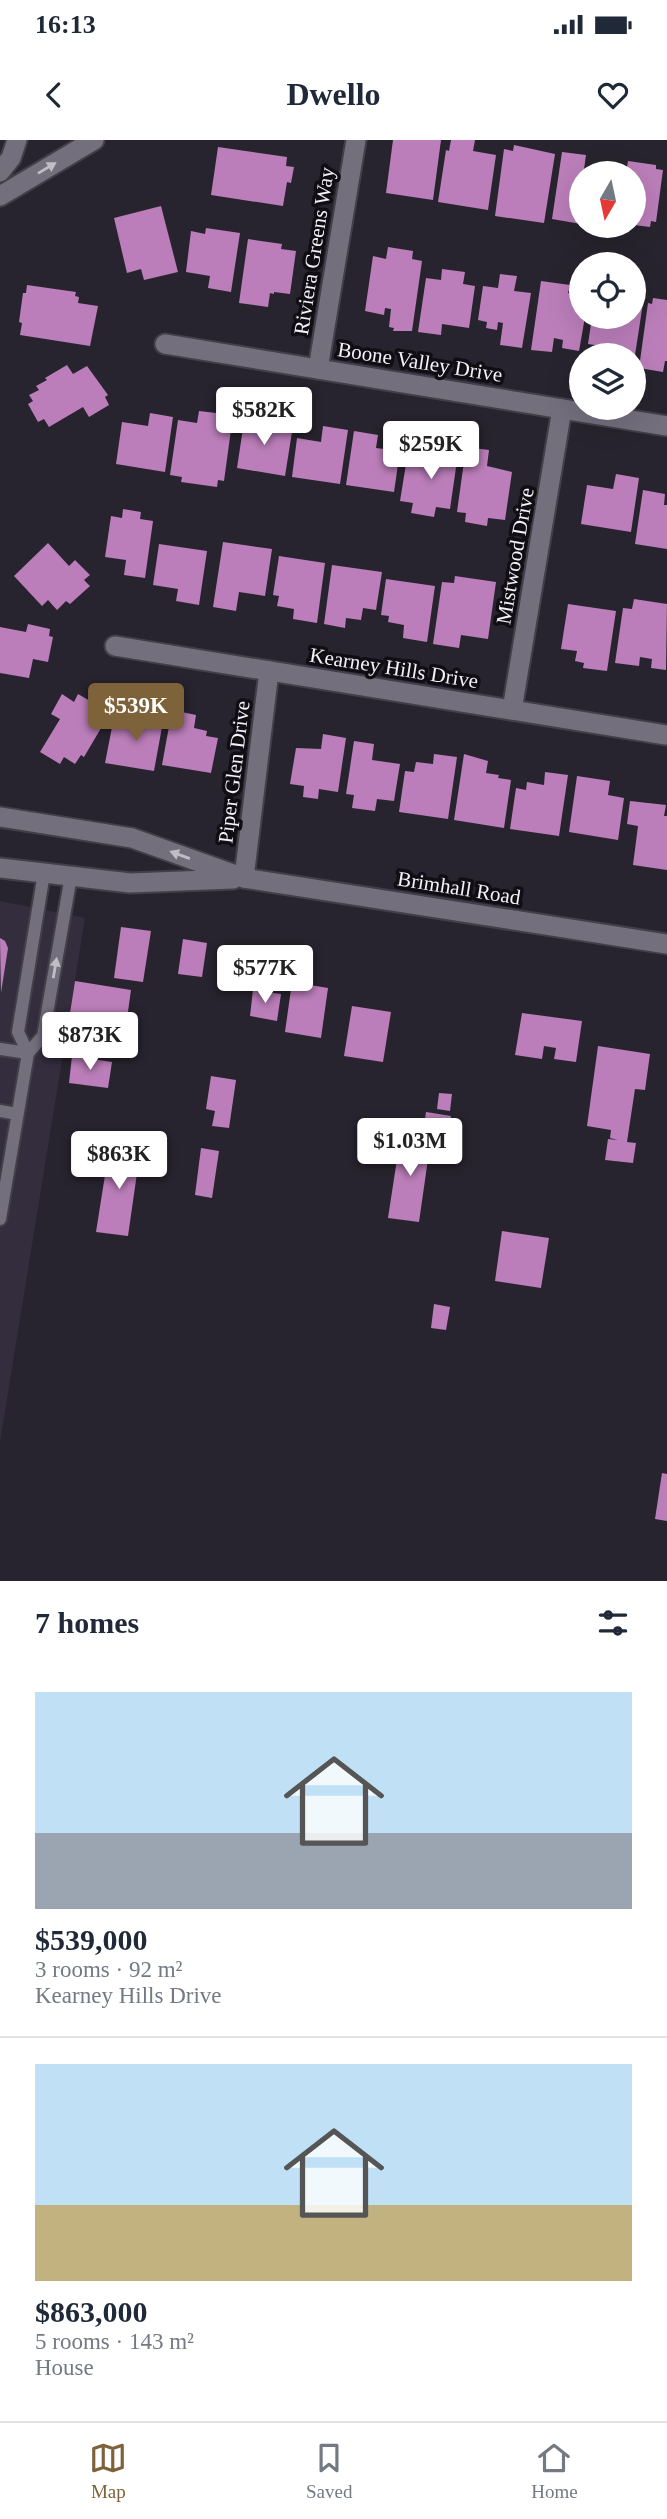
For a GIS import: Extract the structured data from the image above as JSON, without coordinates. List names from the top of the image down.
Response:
{
  "streets": {
    "street": [
      "Riviera Greens Way",
      "Boone Valley Drive",
      "Mistwood Drive",
      "Kearney Hills Drive",
      "Piper Glen Drive",
      "Brimhall Road"
    ]
  },
  "crossings": [
    ["Riviera Greens Way", "Boone Valley Drive"],
    ["Boone Valley Drive", "Mistwood Drive"],
    ["Mistwood Drive", "Kearney Hills Drive"],
    ["Kearney Hills Drive", "Piper Glen Drive"],
    ["Piper Glen Drive", "Brimhall Road"]
  ],
  "north": "bottom",
  "page": {
    "status": "16:13",
    "header": "Dwello",
    "price": [
      "$582K",
      "$259K",
      "$539K",
      "$577K",
      "$873K",
      "$1.03M",
      "$863K"
    ],
    "heading": "7 homes",
    "list": [
      {
        "name": "$539,000",
        "note": "3 rooms · 92 m² · Kearney Hills Drive"
      },
      {
        "name": "$863,000",
        "note": "5 rooms · 143 m² · House"
      }
    ],
    "tabs": ["Map", "Saved", "Home"]
  }
}
